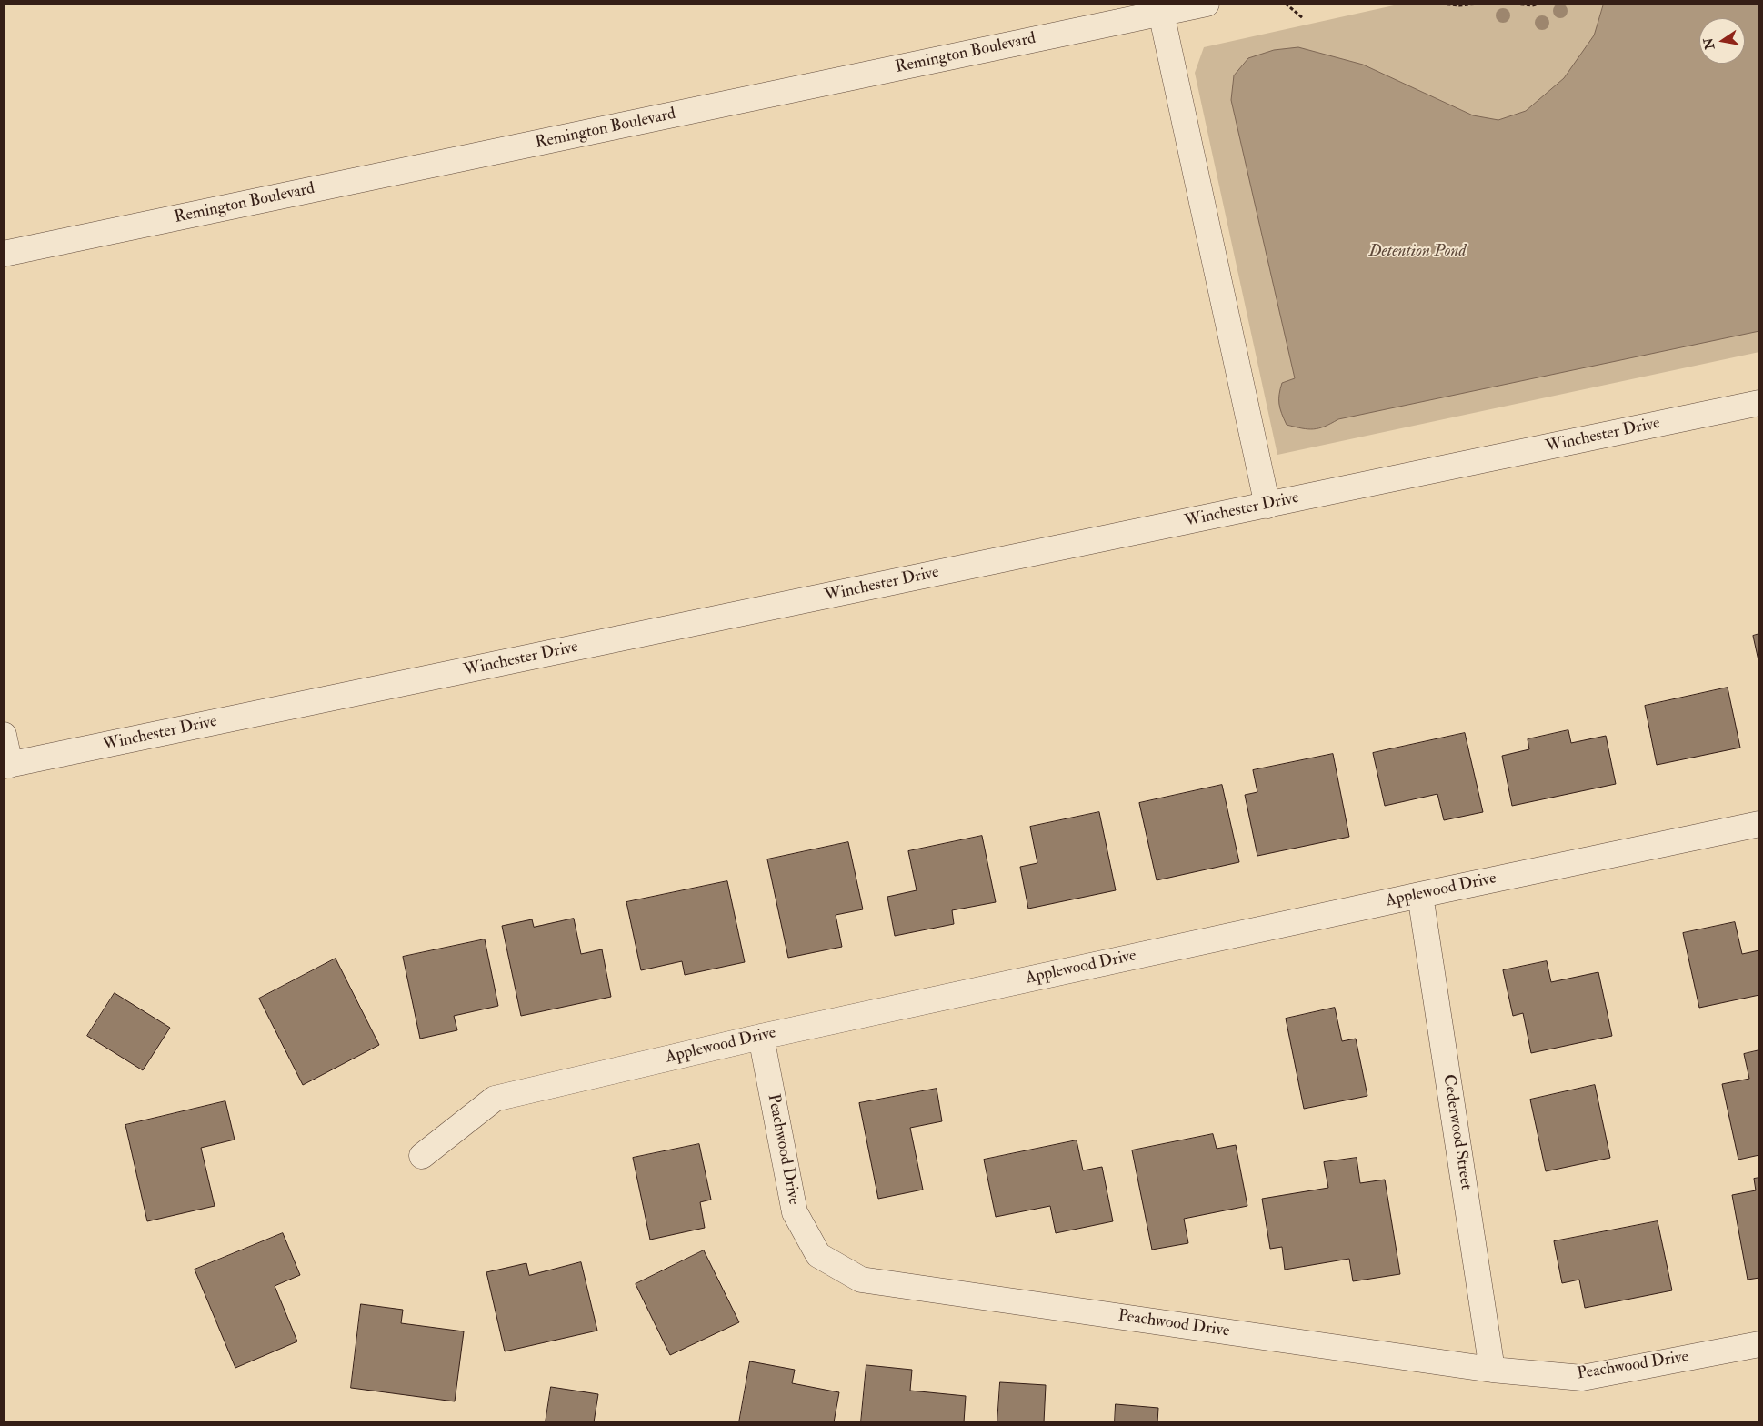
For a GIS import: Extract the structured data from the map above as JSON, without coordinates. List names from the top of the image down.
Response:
{
  "streets": {
    "street": [
      "Remington Boulevard",
      "Winchester Drive",
      "Applewood Drive",
      "Cederwood Street",
      "Peachwood Drive"
    ]
  },
  "crossings": [
    ["Applewood Drive", "Cederwood Street"],
    ["Applewood Drive", "Peachwood Drive"],
    ["Cederwood Street", "Peachwood Drive"]
  ],
  "water": ["Detention Pond"],
  "north": "left"
}
